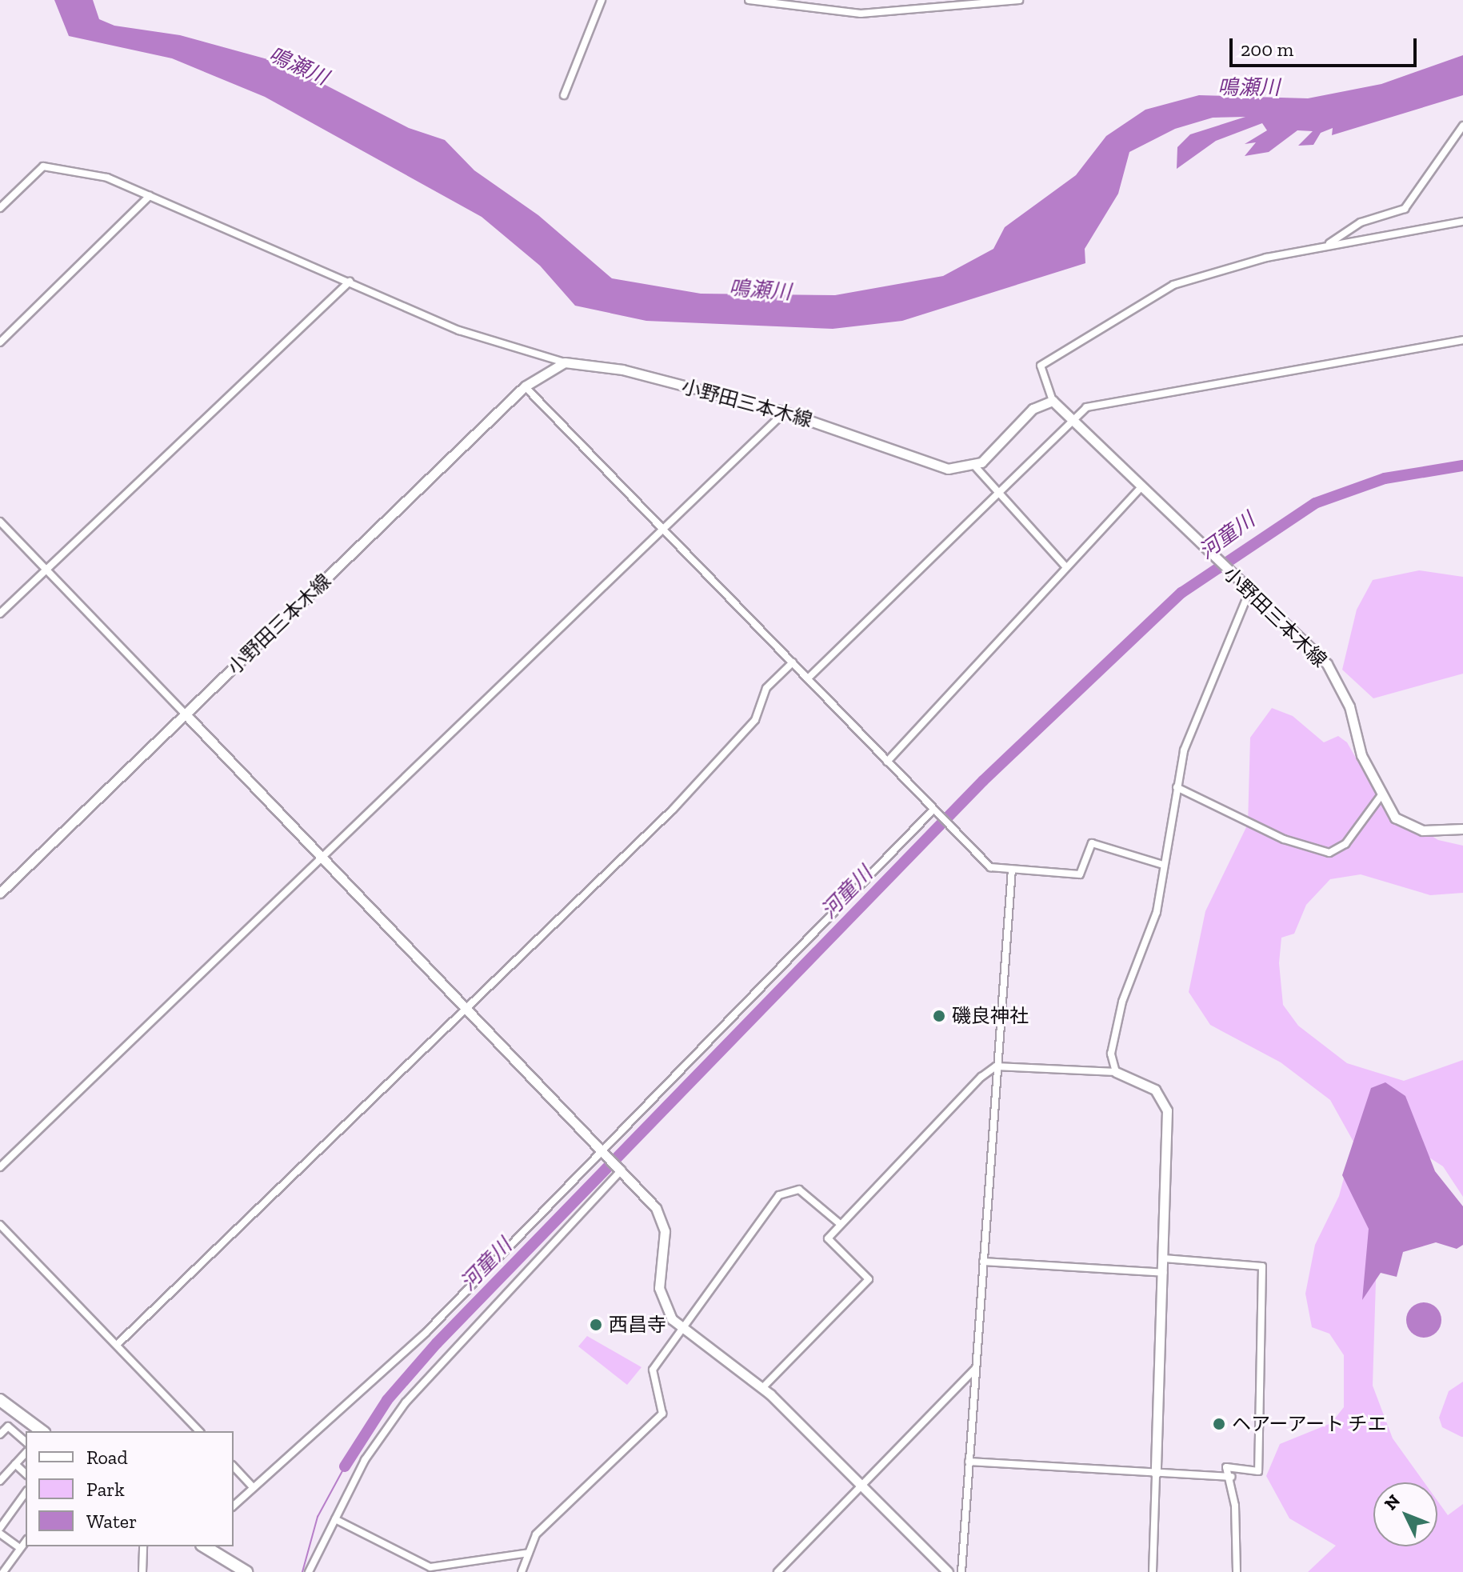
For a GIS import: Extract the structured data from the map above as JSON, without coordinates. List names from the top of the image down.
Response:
{
  "streets": {
    "main road": ["小野田三本木線"]
  },
  "water": ["鳴瀬川", "河童川"],
  "places": ["磯良神社", "西昌寺", "ヘアーアート チエ"],
  "legend": ["Road", "Park", "Water"],
  "scale_bar": "200 m",
  "north": "top left"
}
